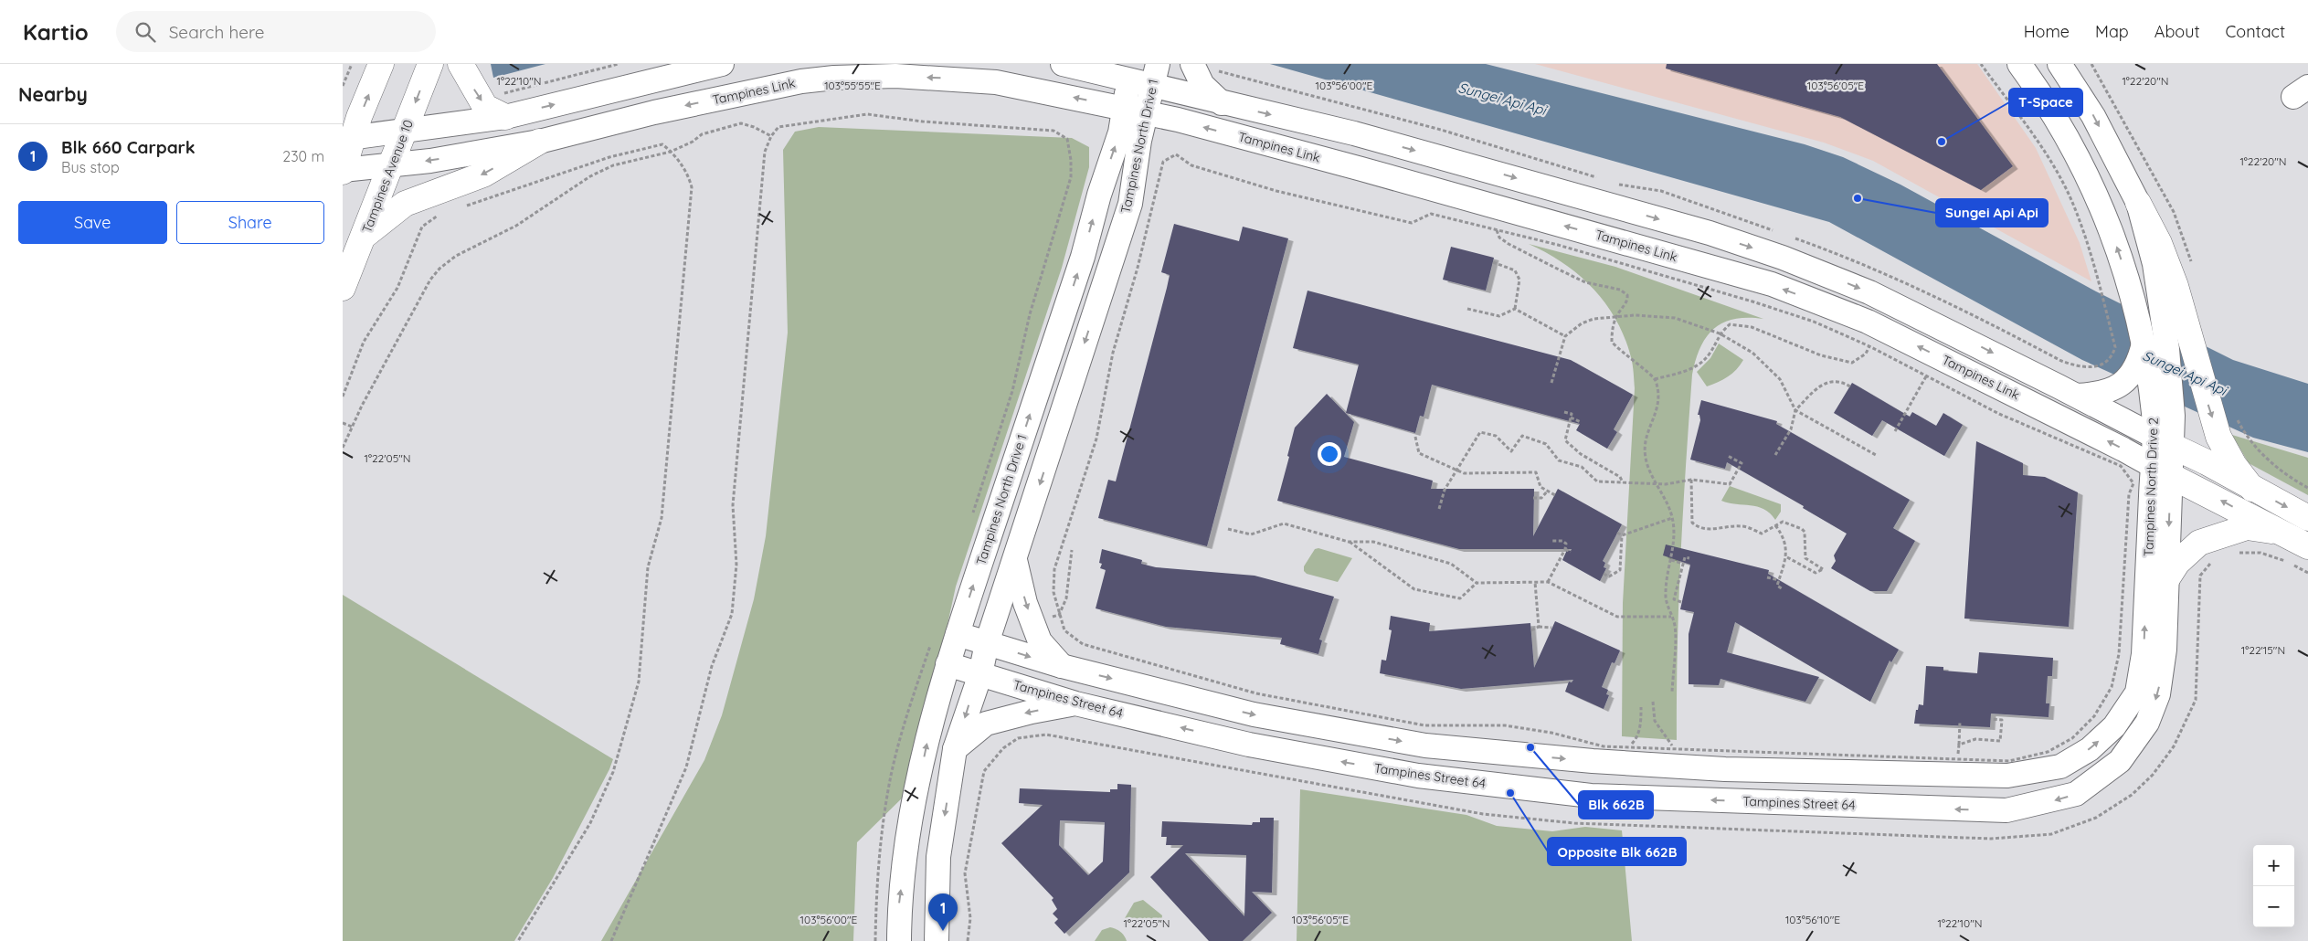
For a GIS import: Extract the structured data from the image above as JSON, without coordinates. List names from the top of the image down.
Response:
{
  "streets": {
    "main road": ["Tampines Avenue 10"],
    "street": [
      "Tampines Link",
      "Tampines North Drive 1",
      "Tampines North Drive 2",
      "Tampines Street 64"
    ]
  },
  "crossings": [
    ["Tampines Link", "Tampines North Drive 1"],
    ["Tampines Link", "Tampines Avenue 10"],
    ["Tampines Link", "Tampines North Drive 2"],
    ["Tampines North Drive 1", "Tampines Street 64"],
    ["Tampines North Drive 2", "Tampines Street 64"]
  ],
  "one_way": ["Tampines Street 64"],
  "water": ["Sungei Api Api"],
  "places": [
    "T-Space",
    "Sungei Api Api",
    "Blk 662B",
    "Opposite Blk 662B"
  ],
  "page": {
    "header": "Kartio",
    "search": "Search here",
    "nav": [
      "Home",
      "Map",
      "About",
      "Contact"
    ],
    "heading": "Nearby",
    "list": [
      {
        "mark": "1",
        "name": "Blk 660 Carpark",
        "note": "Bus stop",
        "value": "230 m"
      }
    ],
    "buttons": ["Save", "Share"],
    "map_buttons": ["+", "−"],
    "pins": "1"
  },
  "coordinates": [
    "1°22'20\"N",
    "1°22'10\"N",
    "103°55'55\"E",
    "103°56'00\"E",
    "103°56'05\"E",
    "1°22'05\"N",
    "1°22'15\"N",
    "103°56'10\"E"
  ]
}
